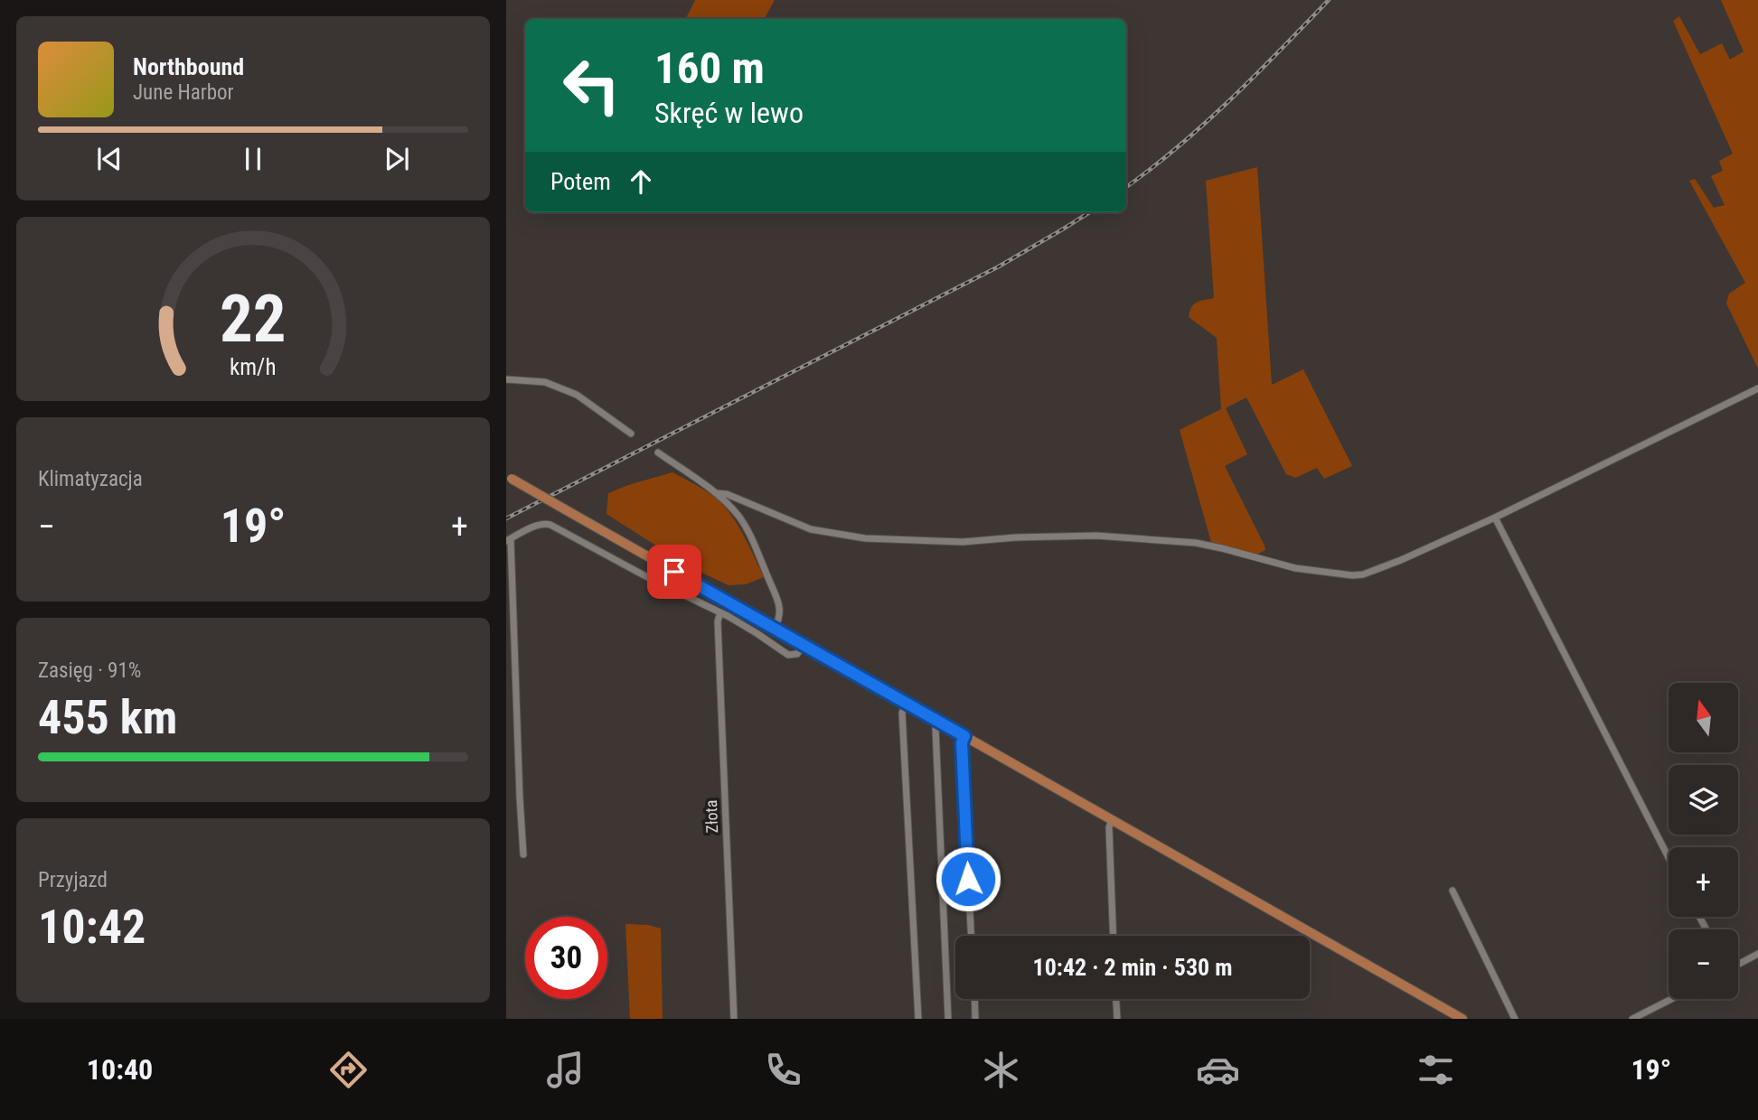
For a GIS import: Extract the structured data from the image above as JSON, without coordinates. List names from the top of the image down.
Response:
{
  "streets": {
    "street": ["Złota"]
  },
  "north": "top",
  "page": {
    "turn": ["160 m", "Skręć w lewo"],
    "song": ["Northbound", "June Harbor"],
    "then": "Potem",
    "tile": [
      "Klimatyzacja",
      ["Zasięg · 91%", "455 km"],
      ["Przyjazd", "10:42"]
    ],
    "heat": ["−", "19°", "+"],
    "map_buttons": ["+", "−"],
    "limit": "30",
    "trip": "10:42 · 2 min · 530 m",
    "tabs": ["10:40", "19°"],
    "gauge": ["22", "km/h"]
  }
}
